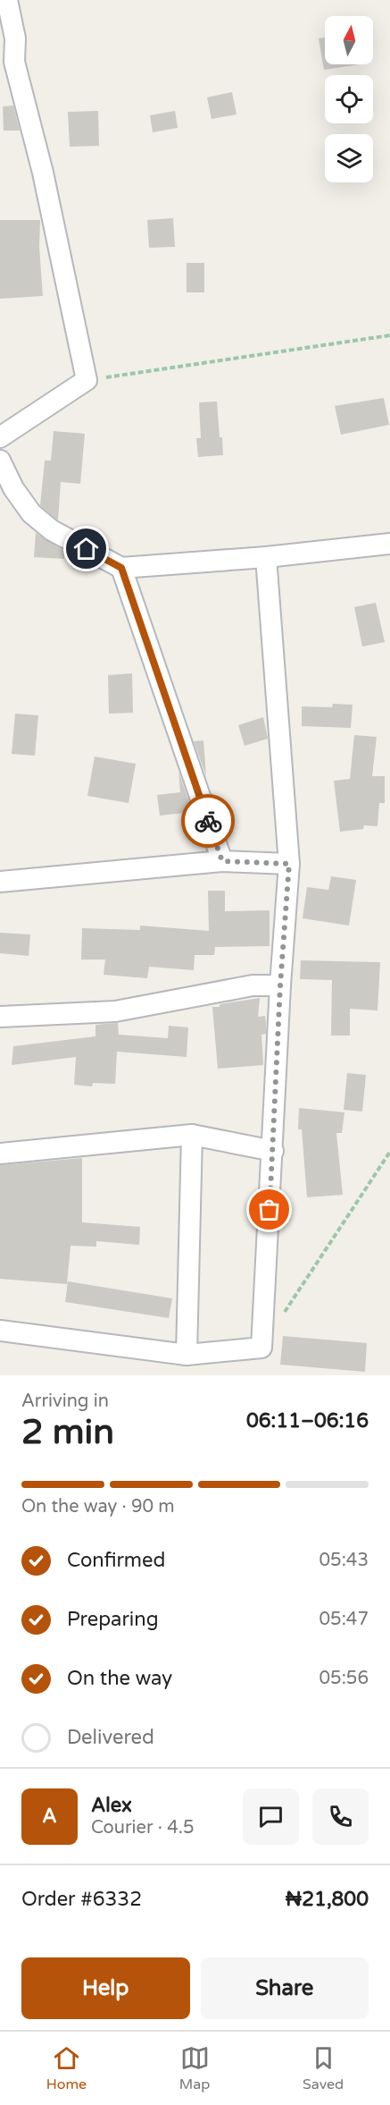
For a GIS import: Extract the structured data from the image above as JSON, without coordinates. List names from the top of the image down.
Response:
{
  "north": "top",
  "page": {
    "heading": ["2 min", "Arriving in", "06:11–06:16"],
    "panel": [
      "Alex",
      "Courier · 4.5",
      "Order #6332",
      "₦21,800"
    ],
    "bar": "On the way · 90 m",
    "list": [
      ["Confirmed", "05:43"],
      ["Preparing", "05:47"],
      ["On the way", "05:56"],
      "Delivered"
    ],
    "round": "A",
    "buttons": ["Help", "Share"],
    "tabs": ["Home", "Map", "Saved"]
  }
}
